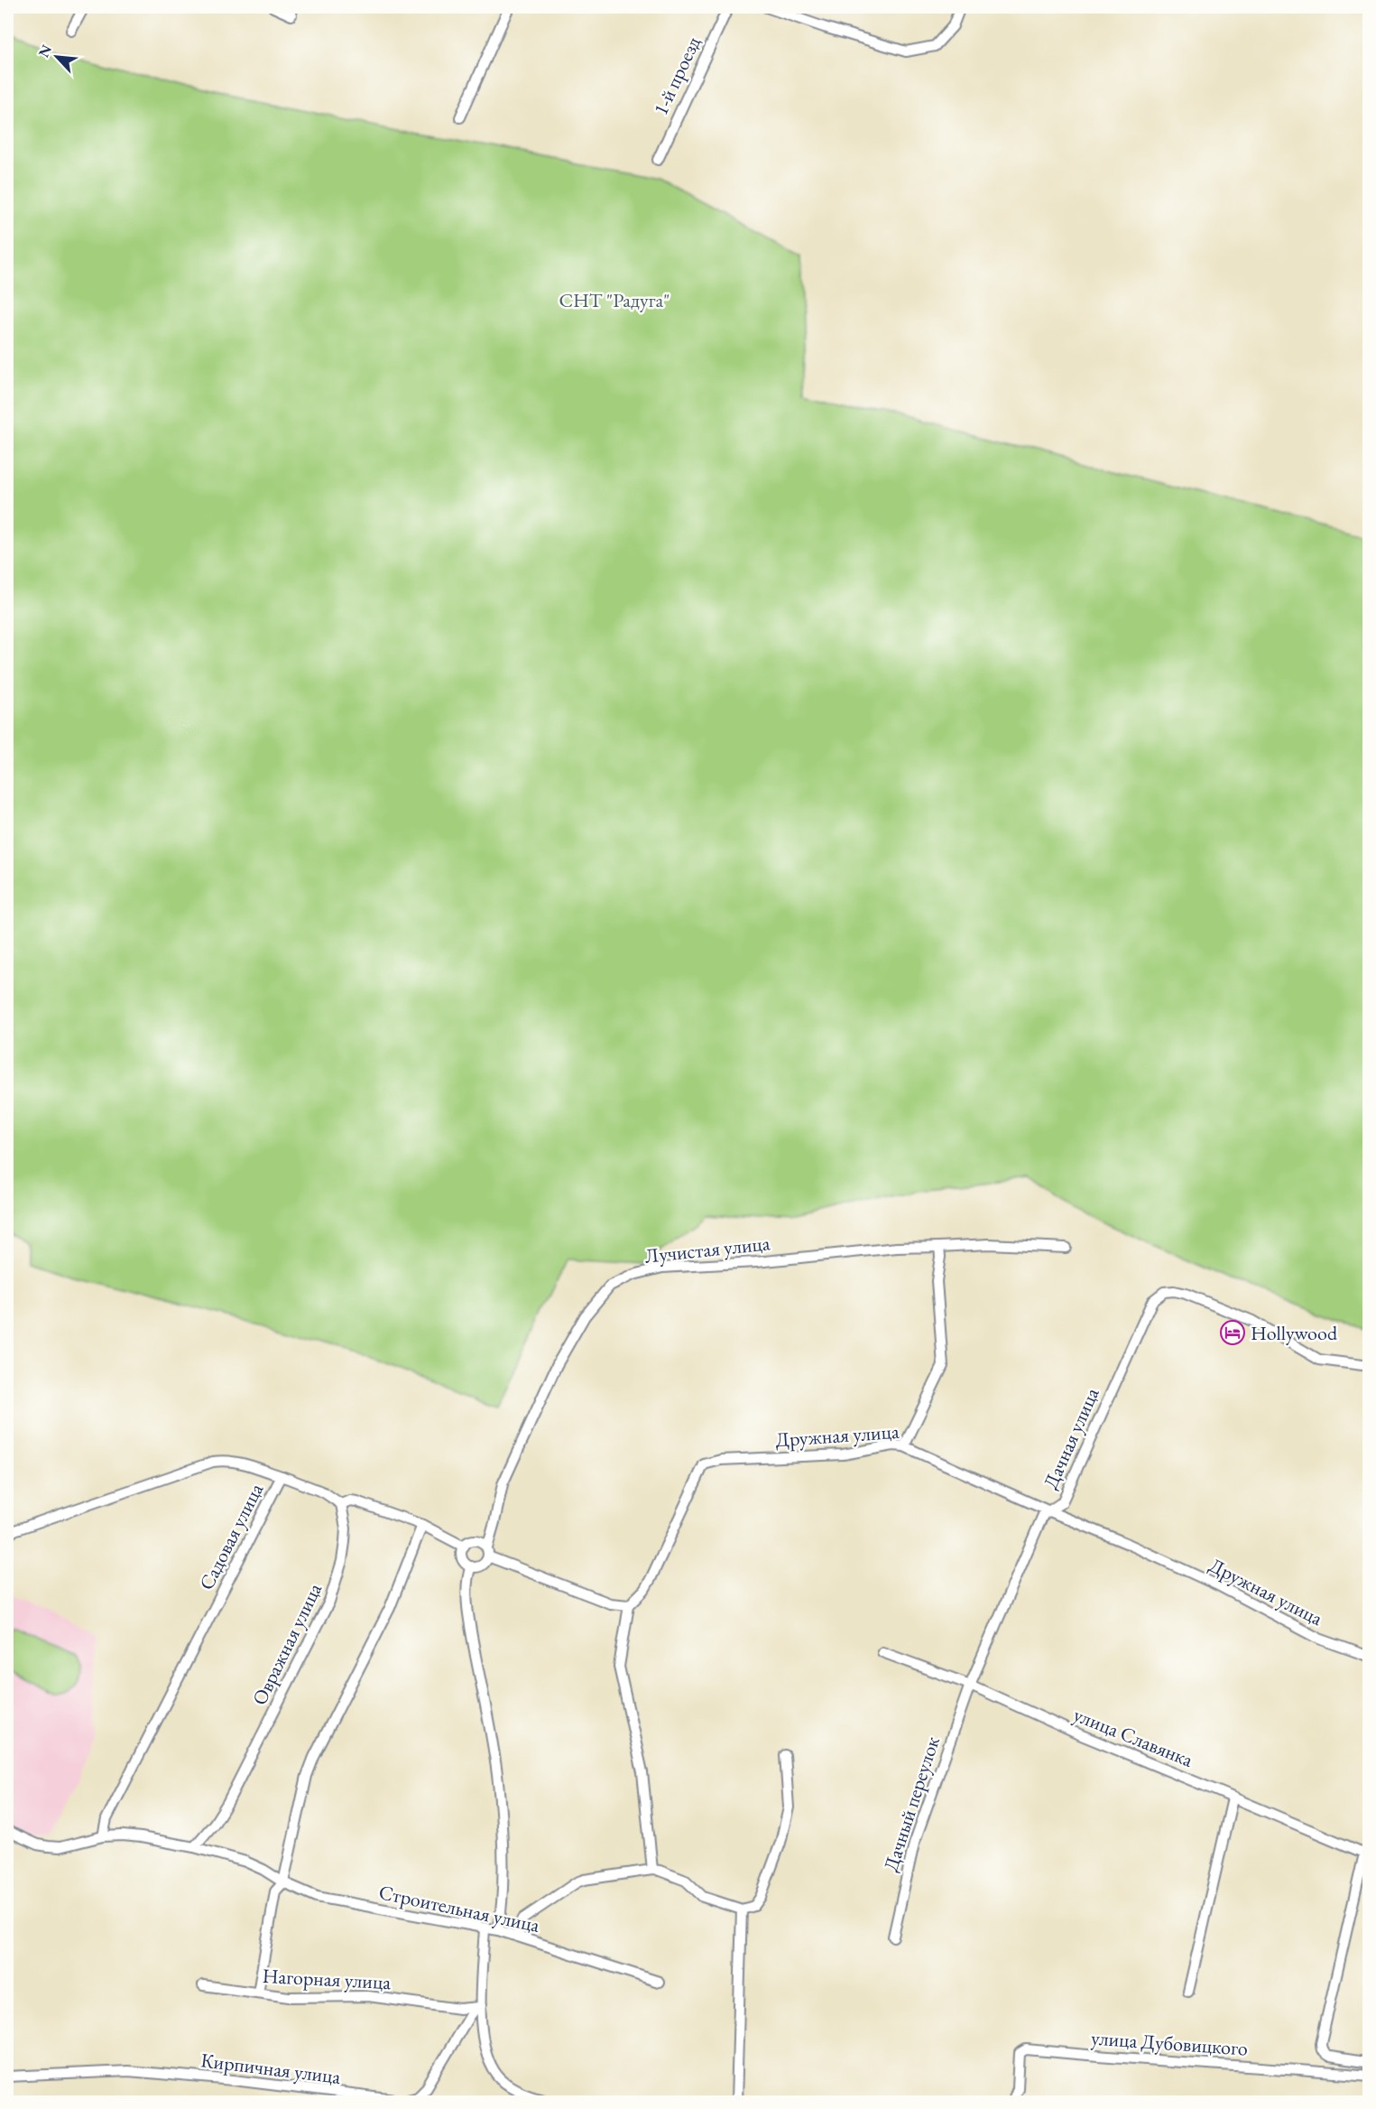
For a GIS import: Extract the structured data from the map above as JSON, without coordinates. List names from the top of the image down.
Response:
{
  "streets": {
    "street": [
      "1-й проезд",
      "Лучистая улица",
      "Дружная улица",
      "Дачная улица",
      "Садовая улица",
      "Овражная улица",
      "улица Славянка",
      "Дачный переулок",
      "Строительная улица",
      "Нагорная улица",
      "улица Дубовицкого",
      "Кирпичная улица"
    ]
  },
  "crossings": [
    ["Дружная улица", "Дачная улица"],
    ["Дачная улица", "улица Славянка"],
    ["Дачная улица", "Дачный переулок"],
    ["Садовая улица", "Строительная улица"],
    ["Овражная улица", "Строительная улица"],
    ["улица Славянка", "Дачный переулок"],
    ["Нагорная улица", "Кирпичная улица"]
  ],
  "parks": ["СНТ \"Радуга\""],
  "places": {
    "hotel": ["Hollywood"]
  },
  "north": "top left"
}
